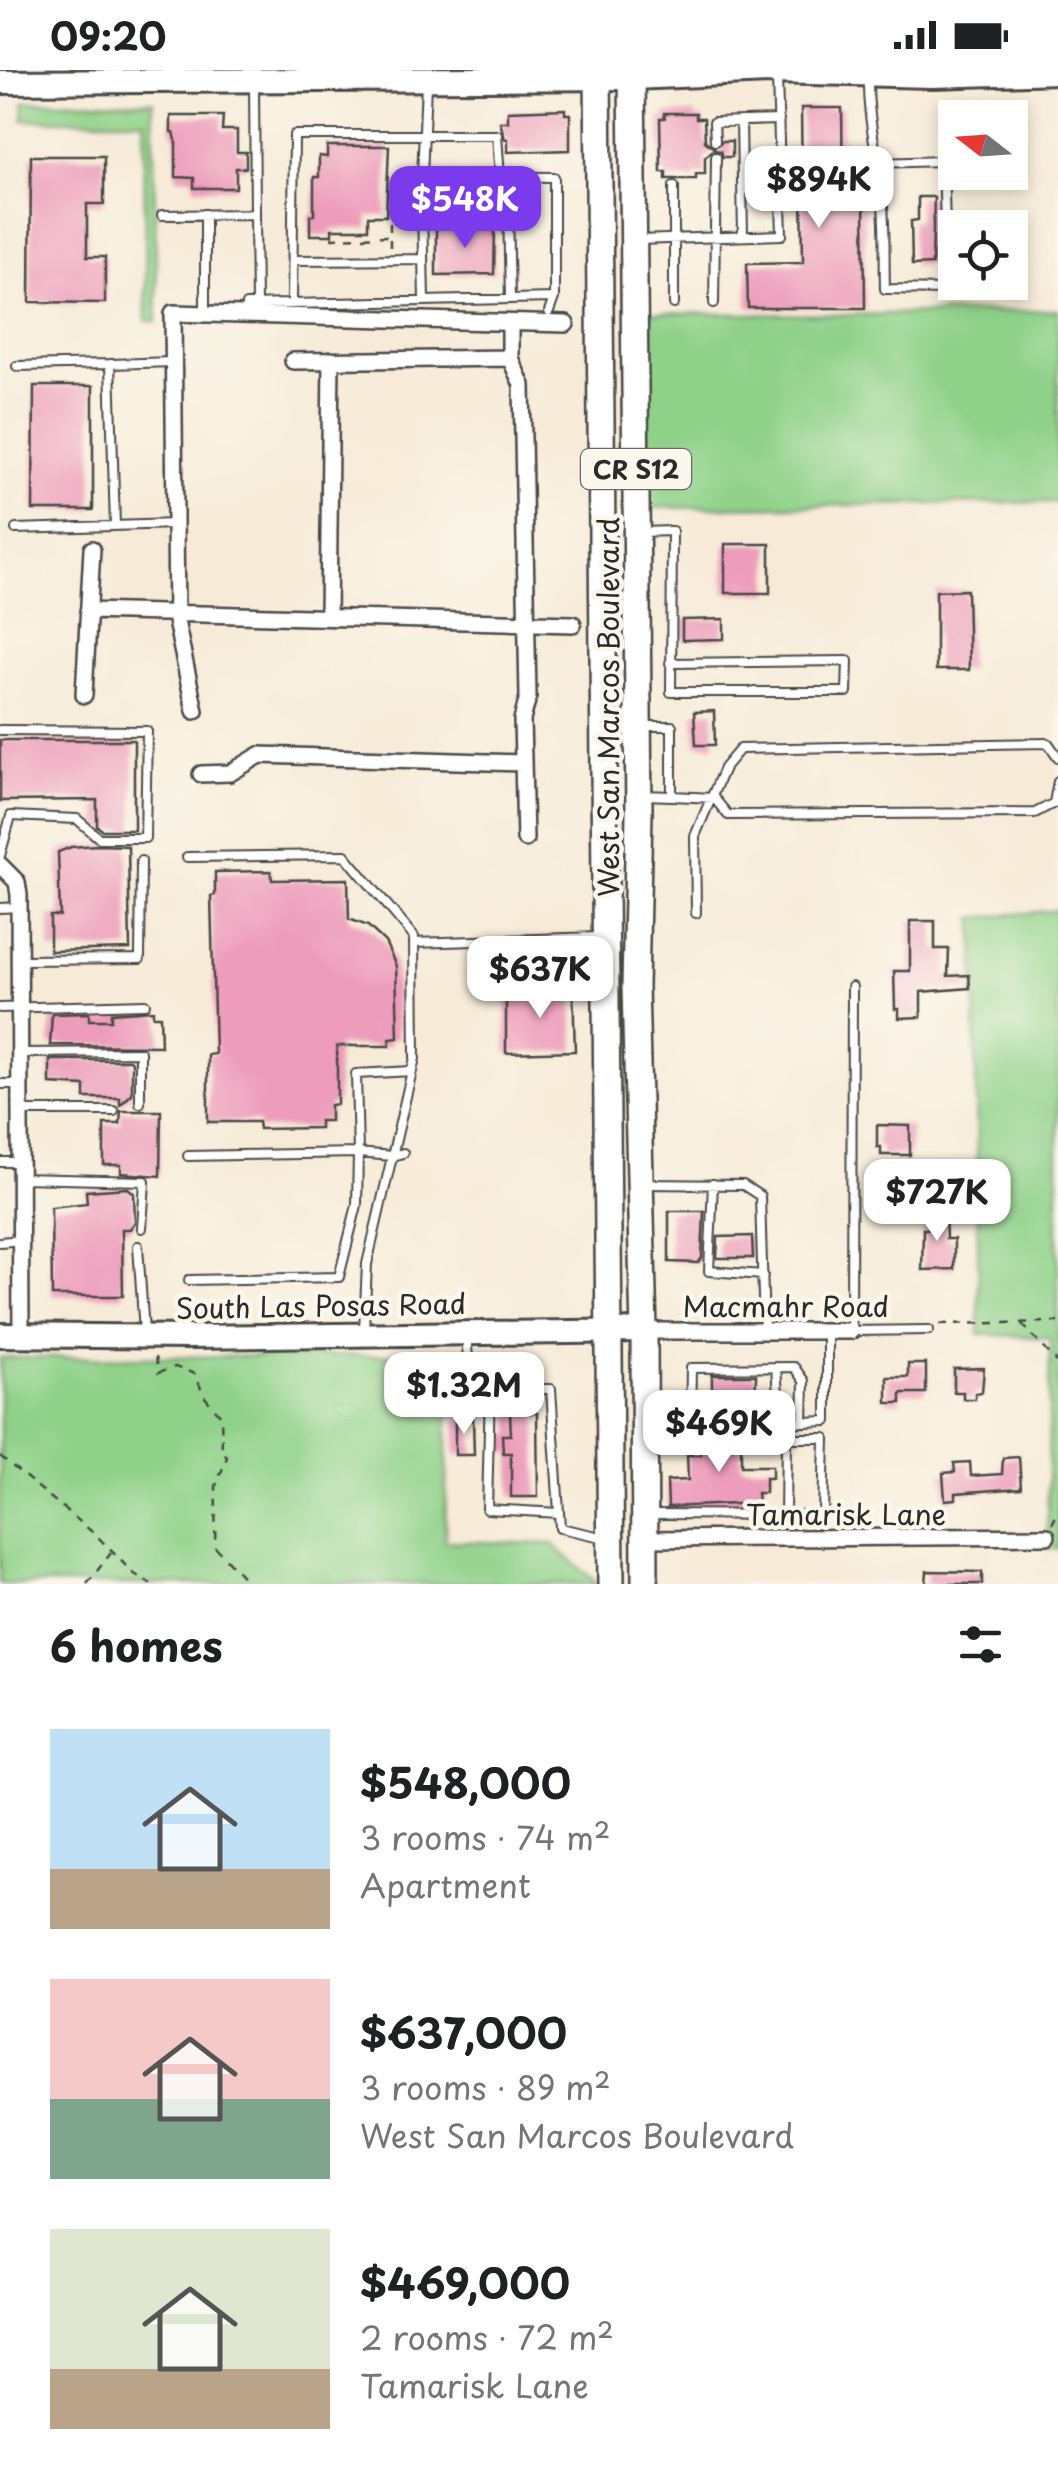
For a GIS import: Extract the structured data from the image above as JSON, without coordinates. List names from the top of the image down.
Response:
{
  "streets": {
    "main road": ["CR S12", "West San Marcos Boulevard", "South Las Posas Road"],
    "street": ["Macmahr Road", "Tamarisk Lane"]
  },
  "crossings": [
    ["West San Marcos Boulevard", "South Las Posas Road"],
    ["West San Marcos Boulevard", "Macmahr Road"],
    ["West San Marcos Boulevard", "Tamarisk Lane"],
    ["South Las Posas Road", "Macmahr Road"]
  ],
  "north": "left",
  "page": {
    "status": "09:20",
    "price": [
      "$894K",
      "$548K",
      "$637K",
      "$727K",
      "$1.32M",
      "$469K"
    ],
    "heading": "6 homes",
    "list": [
      {
        "name": "$548,000",
        "note": "3 rooms · 74 m² · Apartment"
      },
      {
        "name": "$637,000",
        "note": "3 rooms · 89 m² · West San Marcos Boulevard"
      },
      {
        "name": "$469,000",
        "note": "2 rooms · 72 m² · Tamarisk Lane"
      }
    ]
  }
}
